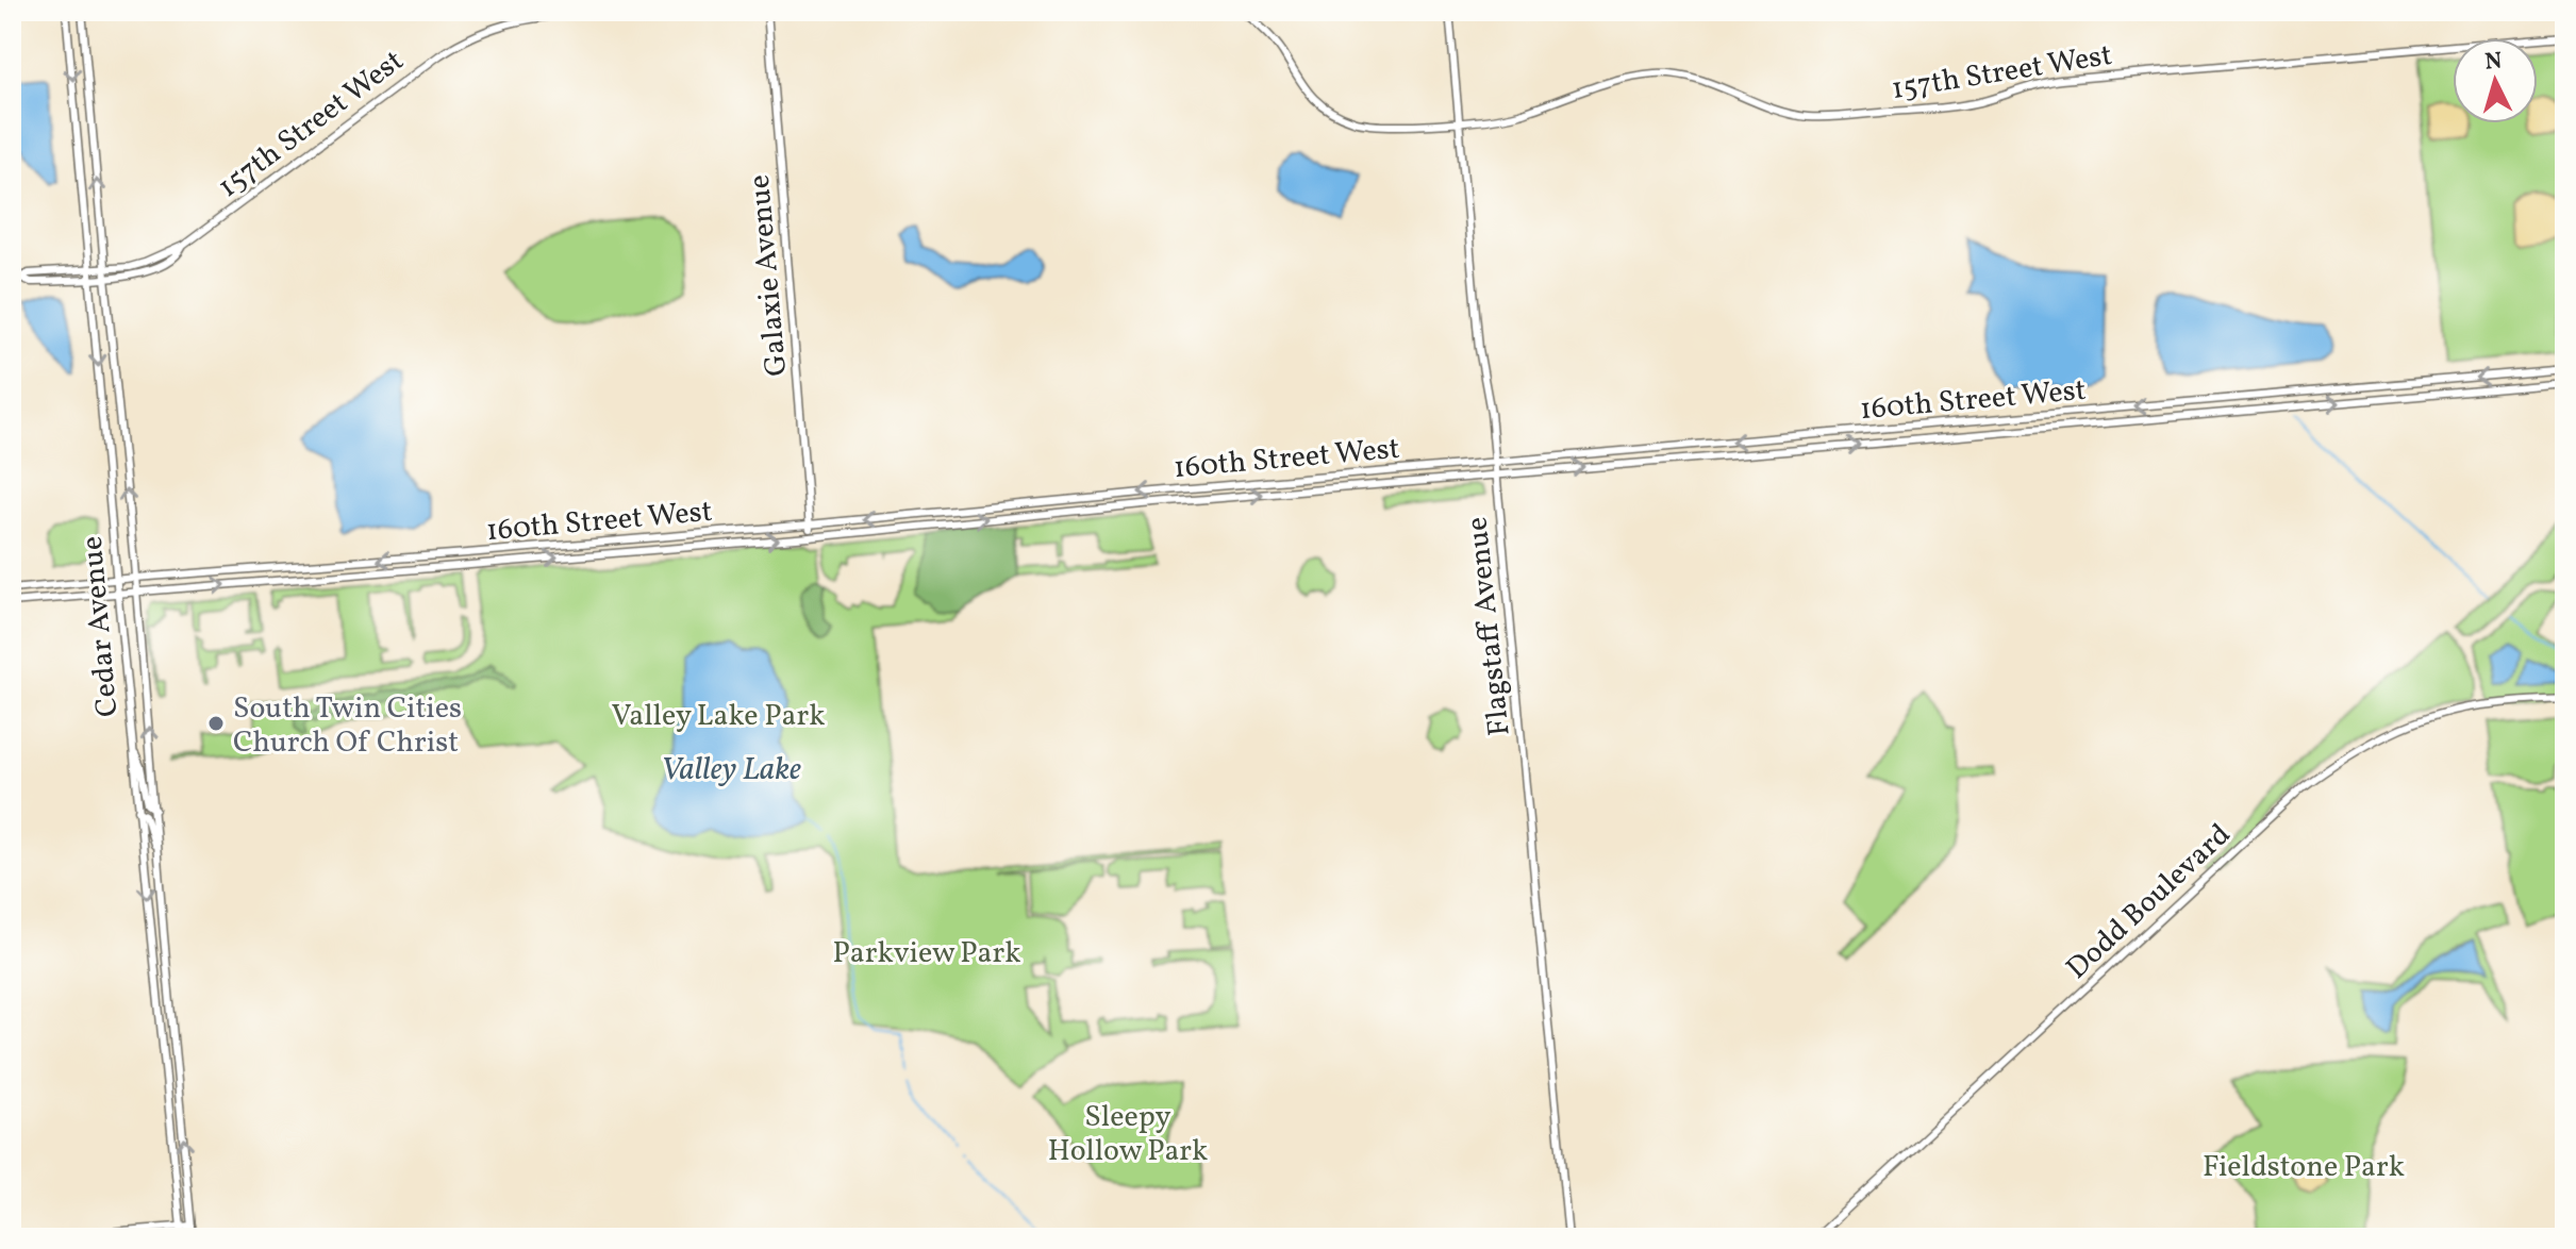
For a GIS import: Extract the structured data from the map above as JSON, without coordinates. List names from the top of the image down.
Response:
{
  "streets": {
    "main road": [
      "157th Street West",
      "Galaxie Avenue",
      "160th Street West",
      "Cedar Avenue",
      "Flagstaff Avenue",
      "Dodd Boulevard"
    ]
  },
  "crossings": [
    ["157th Street West", "Cedar Avenue"],
    ["157th Street West", "Flagstaff Avenue"],
    ["Galaxie Avenue", "160th Street West"],
    ["160th Street West", "Cedar Avenue"],
    ["160th Street West", "Flagstaff Avenue"]
  ],
  "water": ["Valley Lake"],
  "parks": [
    "Valley Lake Park",
    "Parkview Park",
    "Sleepy Hollow Park",
    "Fieldstone Park"
  ],
  "places": ["South Twin Cities Church Of Christ"],
  "north": "top"
}
